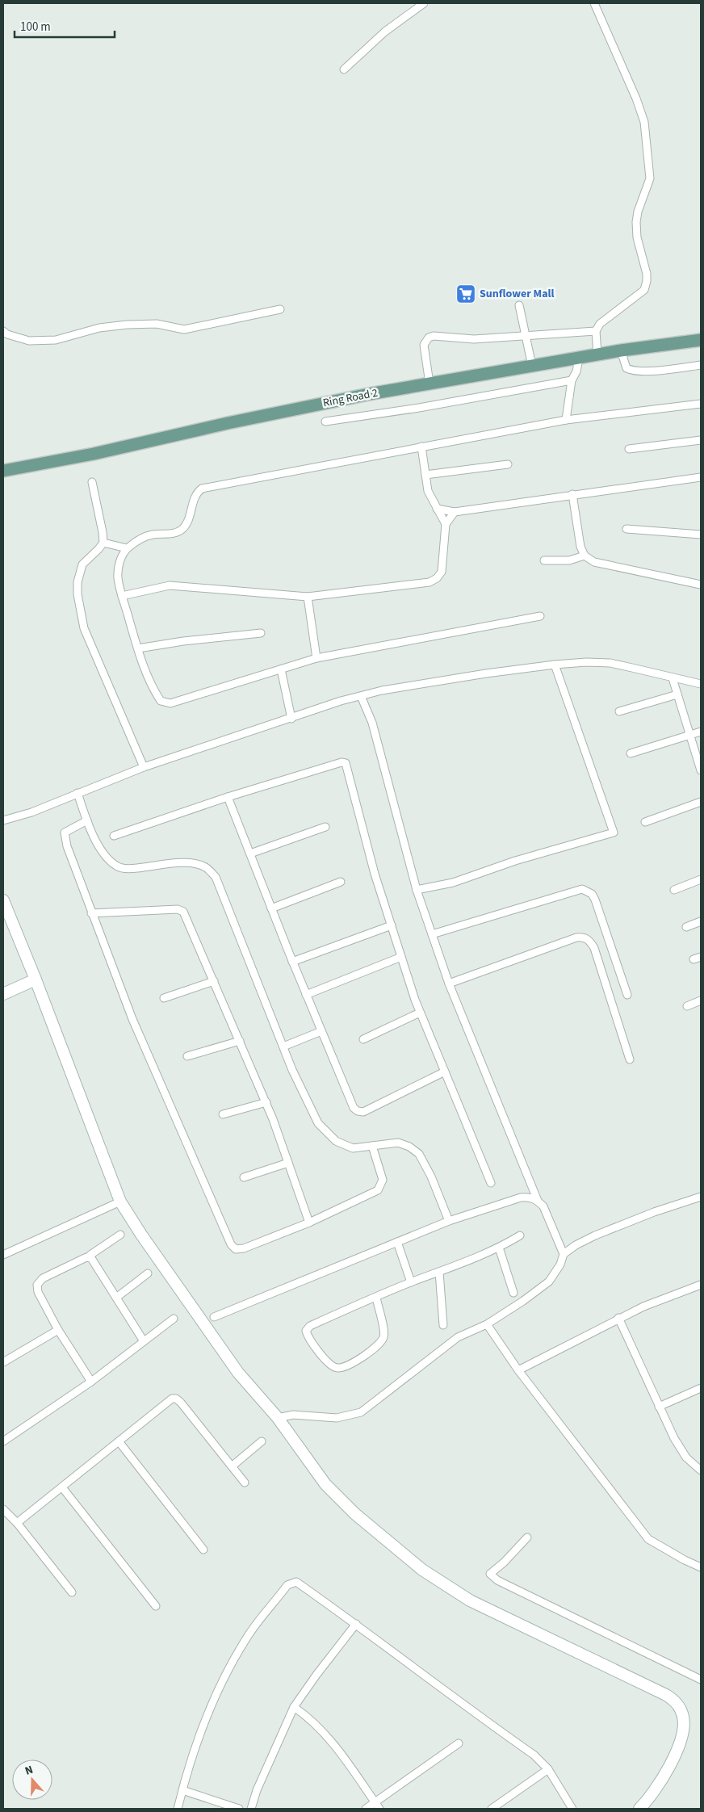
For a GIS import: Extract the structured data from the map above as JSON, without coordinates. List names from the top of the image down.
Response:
{
  "streets": {
    "main road": ["Ring Road 2"]
  },
  "places": {
    "supermarket": ["Sunflower Mall"]
  },
  "scale_bar": "100 m",
  "north": "top"
}
